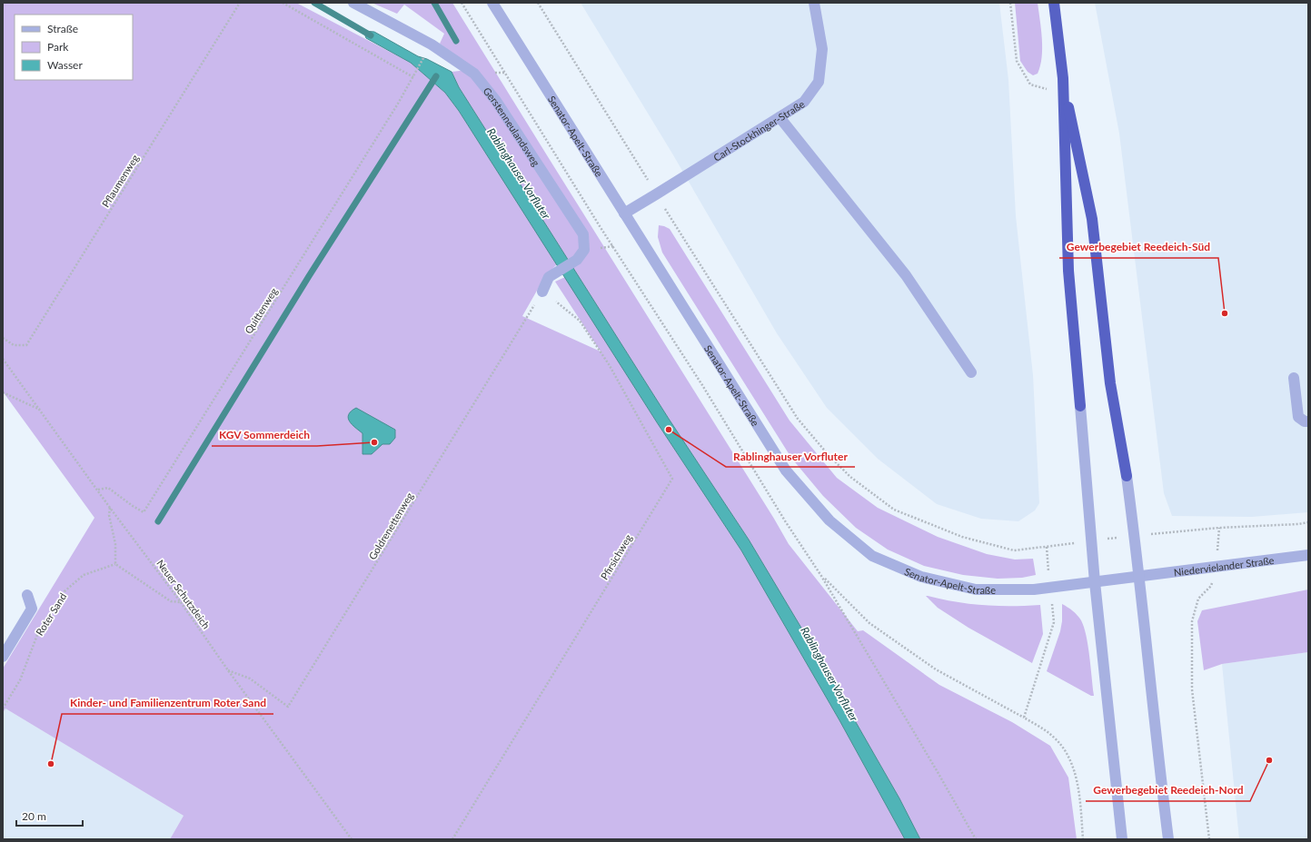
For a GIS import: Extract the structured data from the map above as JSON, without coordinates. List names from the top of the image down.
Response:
{
  "streets": {
    "street": [
      "Gerstenneulandsweg",
      "Carl-Stockhinger-Straße",
      "Senator-Apelt-Straße",
      "Niedervielander Straße",
      "Roter Sand"
    ],
    "path": [
      "Pflaumenweg",
      "Quittenweg",
      "Goldrenettenweg",
      "Pfirsichweg",
      "Neuer Schutzdeich"
    ]
  },
  "crossings": [
    ["Gerstenneulandsweg", "Goldrenettenweg"],
    ["Gerstenneulandsweg", "Pfirsichweg"],
    ["Carl-Stockhinger-Straße", "Senator-Apelt-Straße"],
    ["Senator-Apelt-Straße", "Niedervielander Straße"],
    ["Quittenweg", "Neuer Schutzdeich"],
    ["Goldrenettenweg", "Pfirsichweg"],
    ["Goldrenettenweg", "Neuer Schutzdeich"]
  ],
  "water": ["Rablinghauser Vorfluter"],
  "places": [
    "Gewerbegebiet Reedeich-Süd",
    "Rablinghauser Vorfluter",
    "KGV Sommerdeich",
    "Gewerbegebiet Reedeich-Nord",
    "Kinder- und Familienzentrum Roter Sand"
  ],
  "legend": ["Straße", "Park", "Wasser"],
  "scale_bar": "20 m"
}
